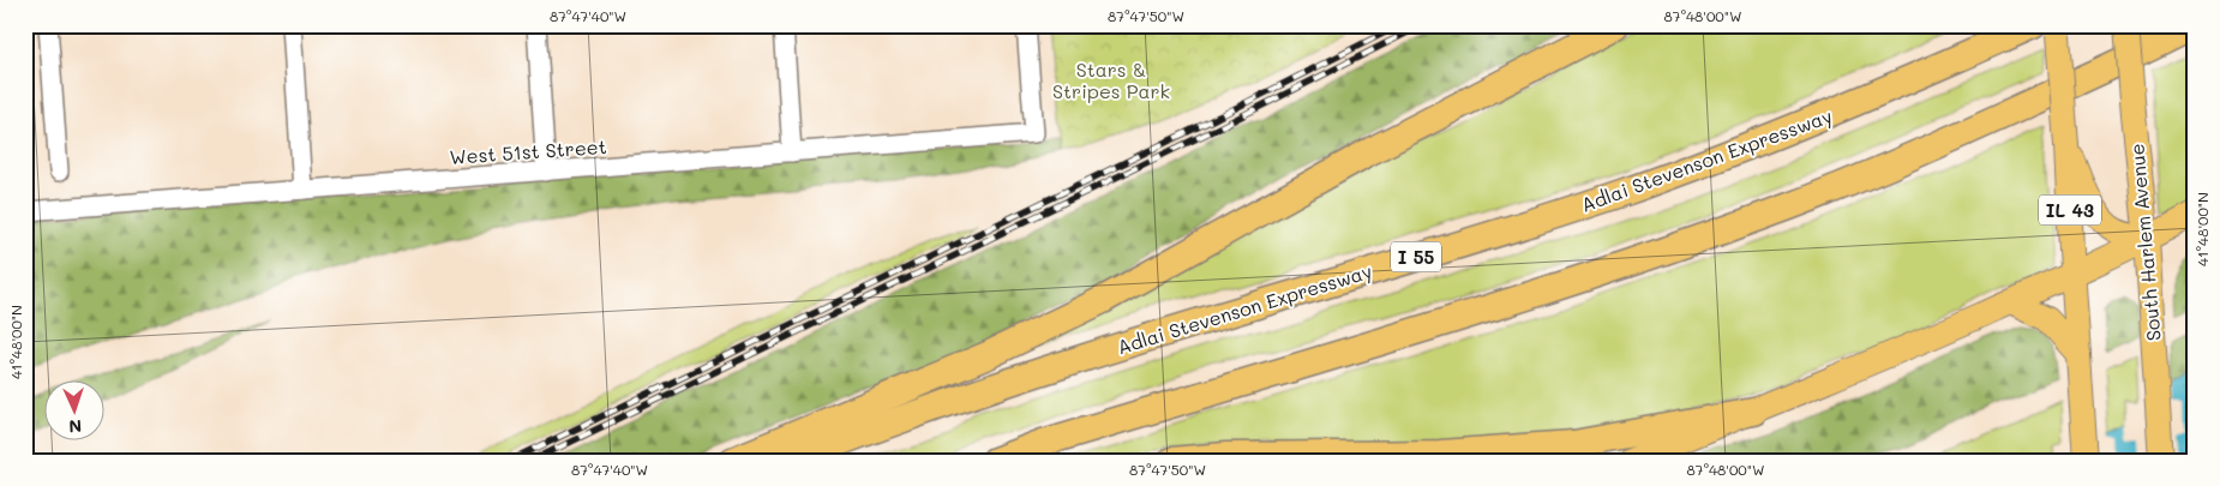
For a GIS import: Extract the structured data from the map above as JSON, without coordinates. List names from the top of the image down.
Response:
{
  "streets": {
    "highway": ["Adlai Stevenson Expressway", "I 55"],
    "main road": ["IL 43", "South Harlem Avenue"],
    "street": ["West 51st Street"]
  },
  "parks": ["Stars & Stripes Park"],
  "north": "bottom",
  "coordinates": [
    "87°47'40\"W",
    "87°47'50\"W",
    "87°48'00\"W",
    "41°48'00\"N"
  ]
}
